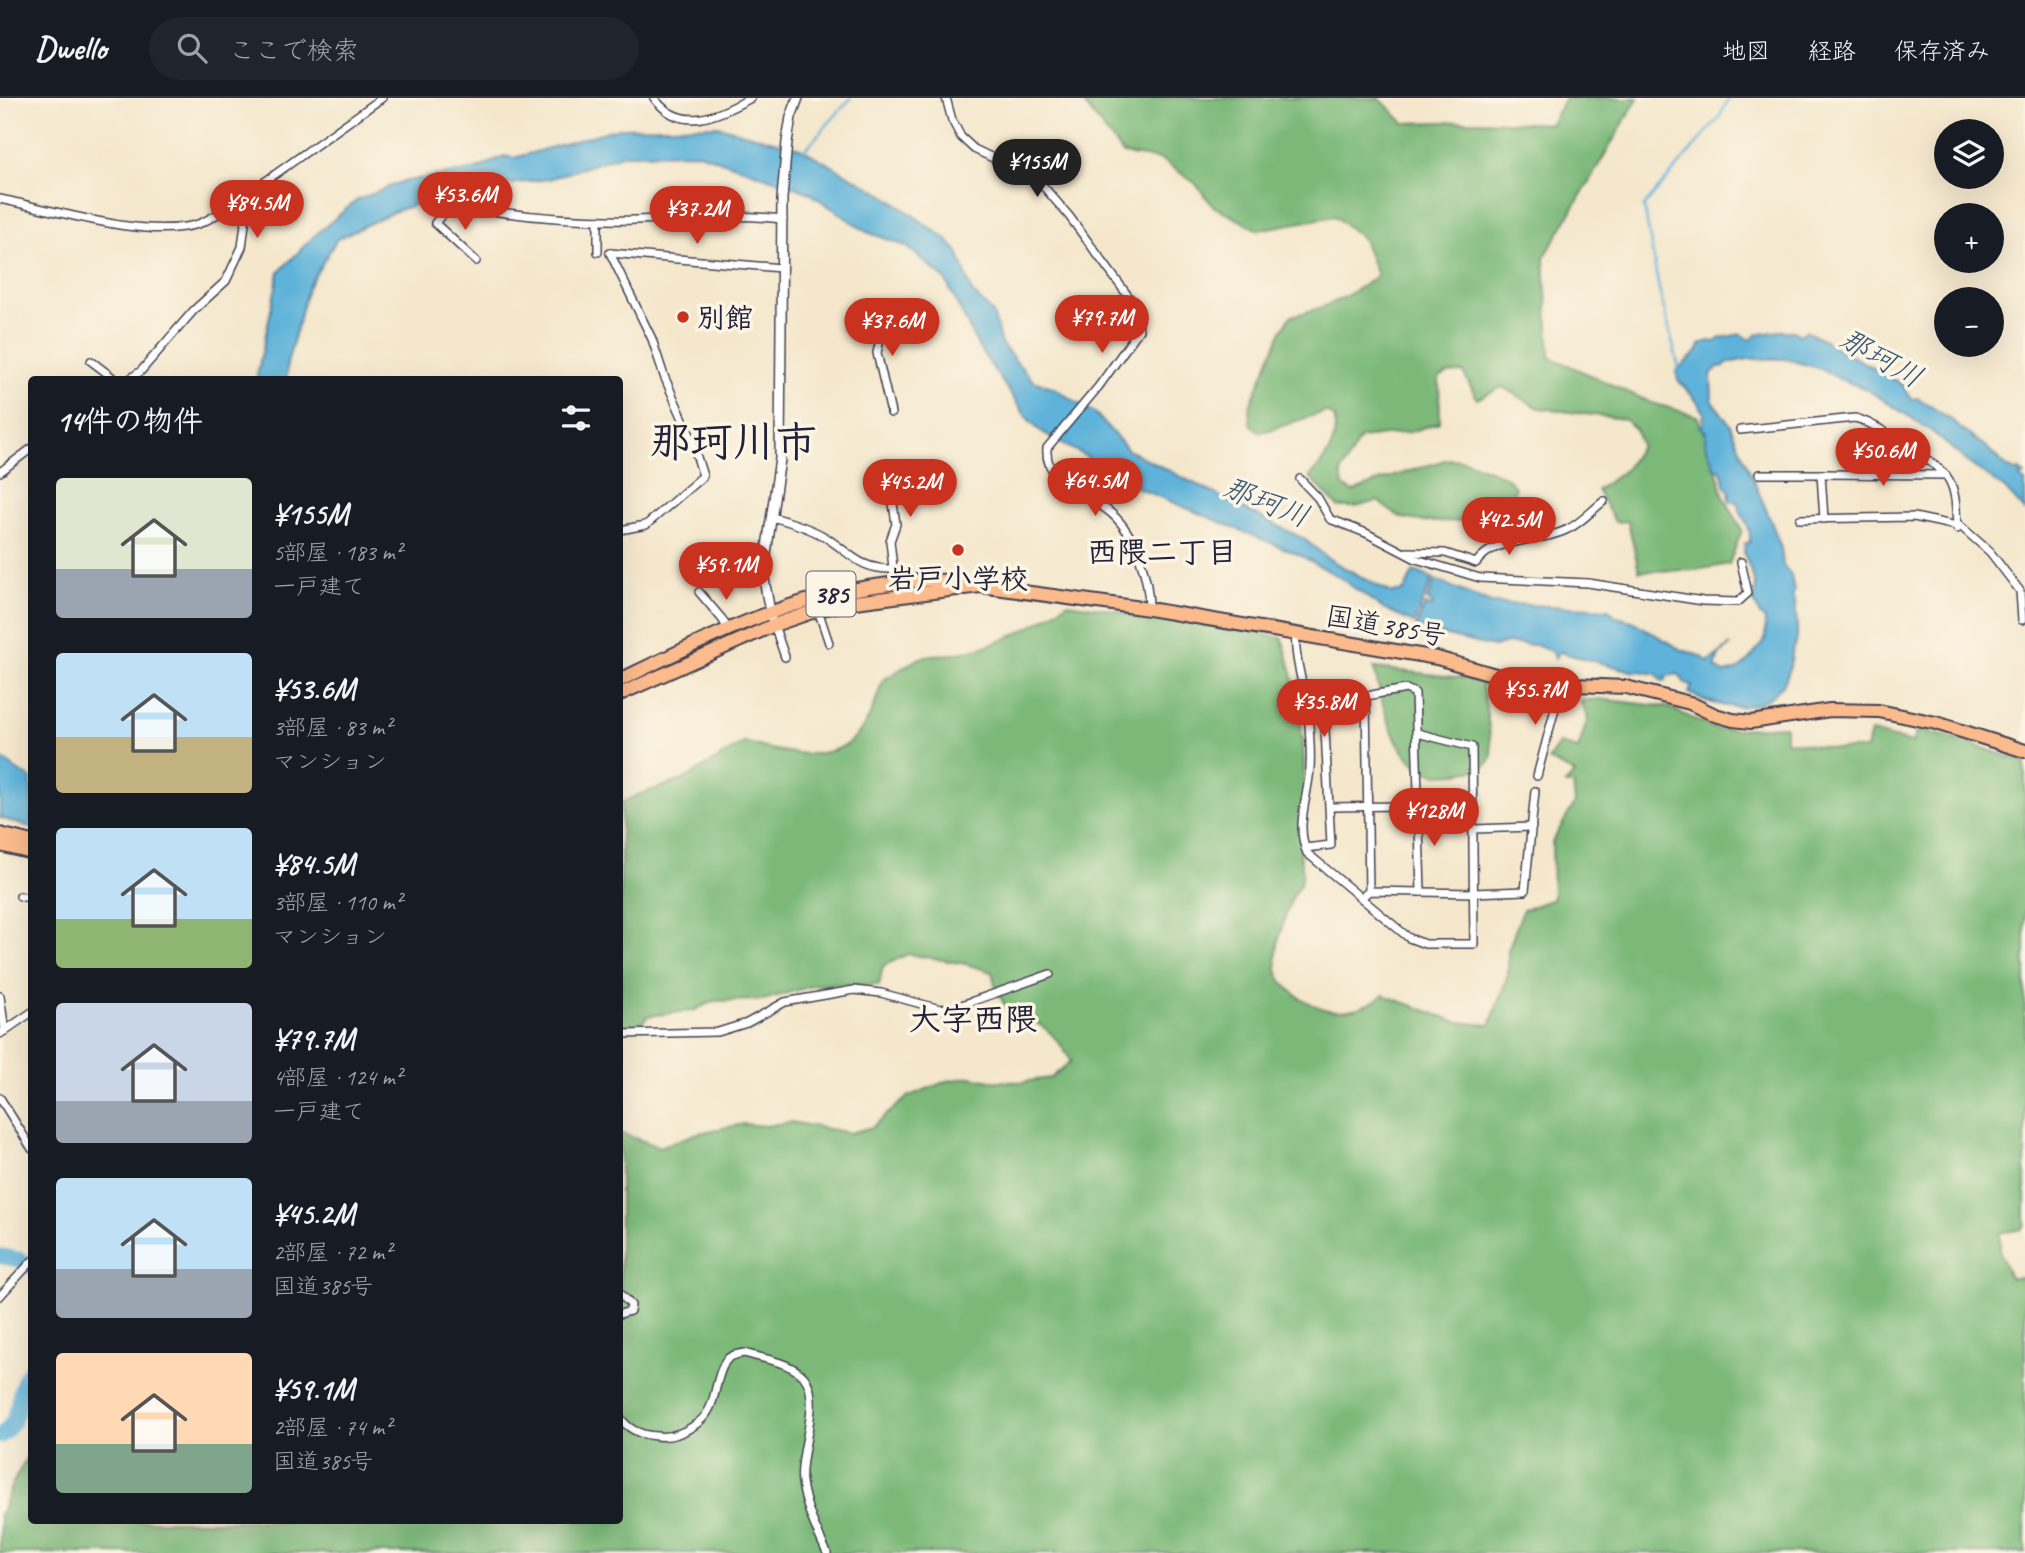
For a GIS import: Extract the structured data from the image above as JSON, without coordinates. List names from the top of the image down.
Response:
{
  "streets": {
    "highway": ["385", "国道385号"]
  },
  "districts": ["那珂川市", "西隈二丁目", "大字西隈"],
  "water": ["那珂川"],
  "places": ["別館", "岩戸小学校"],
  "page": {
    "header": "Dwello",
    "search": "ここで検索",
    "nav": ["地図", "経路", "保存済み"],
    "map_buttons": ["+", "−"],
    "price": [
      "¥155M",
      "¥53.6M",
      "¥84.5M",
      "¥37.2M",
      "¥79.7M",
      "¥37.6M",
      "¥50.6M",
      "¥64.5M",
      "¥45.2M",
      "¥42.5M",
      "¥59.1M",
      "¥55.7M",
      "¥35.8M",
      "¥128M"
    ],
    "heading": "14件の物件",
    "list": [
      {
        "name": "¥155M",
        "note": "5部屋 · 183 m² · 一戸建て"
      },
      {
        "name": "¥53.6M",
        "note": "3部屋 · 83 m² · マンション"
      },
      {
        "name": "¥84.5M",
        "note": "3部屋 · 110 m² · マンション"
      },
      {
        "name": "¥79.7M",
        "note": "4部屋 · 124 m² · 一戸建て"
      },
      {
        "name": "¥45.2M",
        "note": "2部屋 · 72 m² · 国道385号"
      },
      {
        "name": "¥59.1M",
        "note": "2部屋 · 74 m² · 国道385号"
      }
    ]
  }
}
